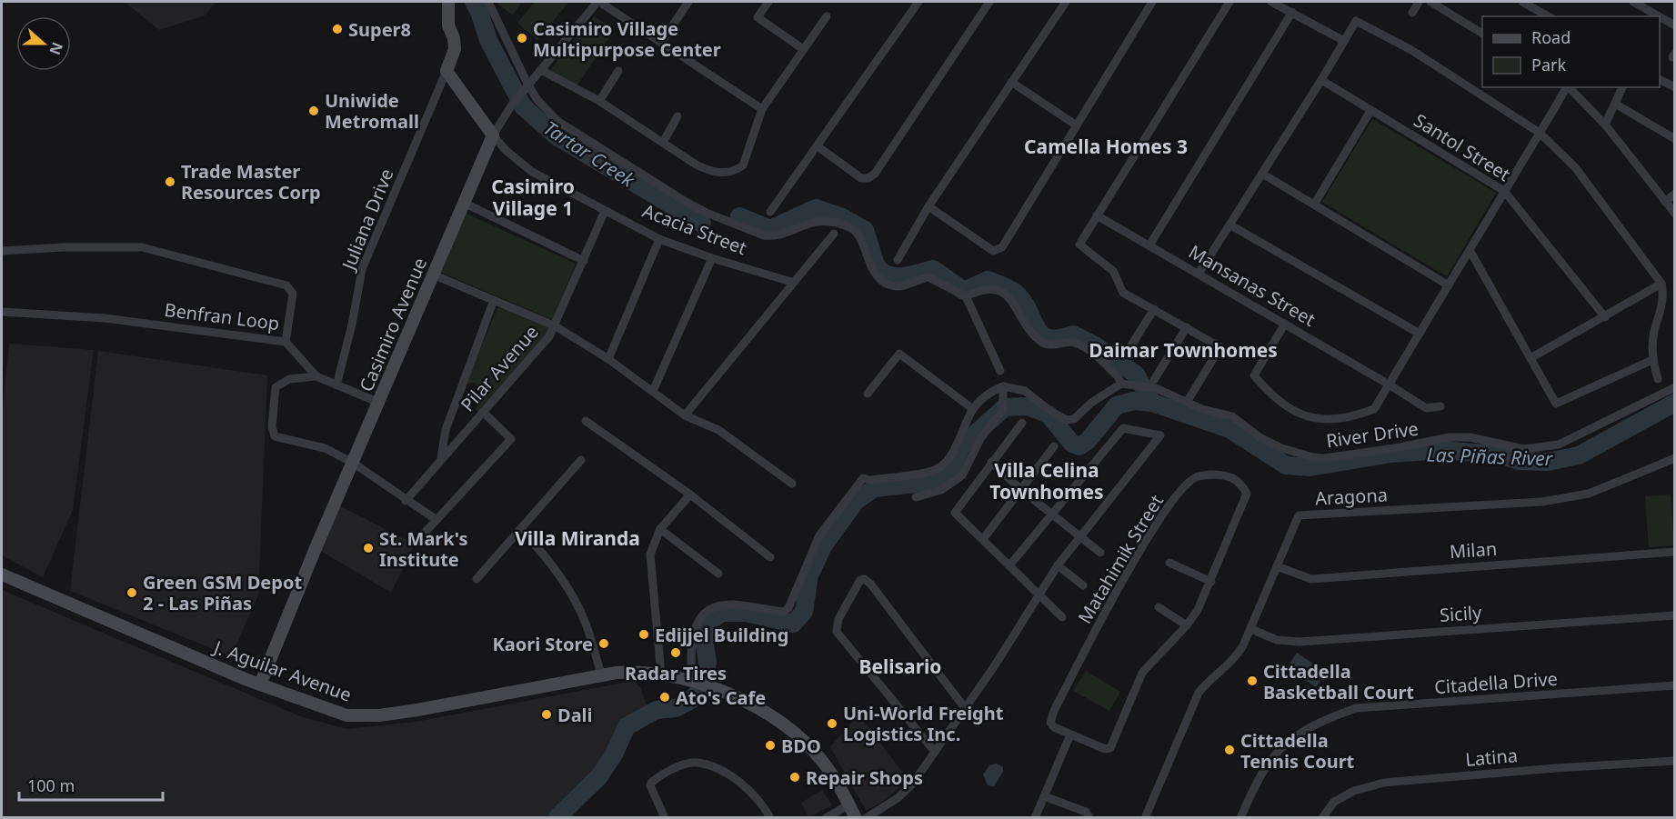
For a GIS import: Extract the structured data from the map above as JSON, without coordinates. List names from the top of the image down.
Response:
{
  "streets": {
    "main road": ["Acacia Street", "Casimiro Avenue", "J. Aguilar Avenue"],
    "street": [
      "Santol Street",
      "Juliana Drive",
      "Mansanas Street",
      "Benfran Loop",
      "Pilar Avenue",
      "River Drive",
      "Aragona",
      "Milan",
      "Matahimik Street",
      "Sicily",
      "Citadella Drive",
      "Latina"
    ]
  },
  "crossings": [
    ["Juliana Drive", "Acacia Street"],
    ["Acacia Street", "Casimiro Avenue"],
    ["Acacia Street", "Pilar Avenue"],
    ["Casimiro Avenue", "J. Aguilar Avenue"],
    ["Aragona", "Milan"],
    ["Aragona", "Sicily"]
  ],
  "districts": [
    "Camella Homes 3",
    "Casimiro Village 1",
    "Daimar Townhomes",
    "Villa Celina Townhomes",
    "Villa Miranda",
    "Belisario"
  ],
  "water": ["Tartar Creek", "Las Piñas River"],
  "places": [
    "Super8",
    "Casimiro Village Multipurpose Center",
    "Uniwide Metromall",
    "Trade Master Resources Corp",
    "St. Mark's Institute",
    "Green GSM Depot 2 - Las Piñas",
    "Edijjel Building",
    "Kaori Store",
    "Radar Tires",
    "Cittadella Basketball Court",
    "Ato's Cafe",
    "Dali",
    "Uni-World Freight Logistics Inc.",
    "BDO",
    "Cittadella Tennis Court",
    "Repair Shops"
  ],
  "legend": ["Road", "Park"],
  "scale_bar": "100 m",
  "north": "right"
}
